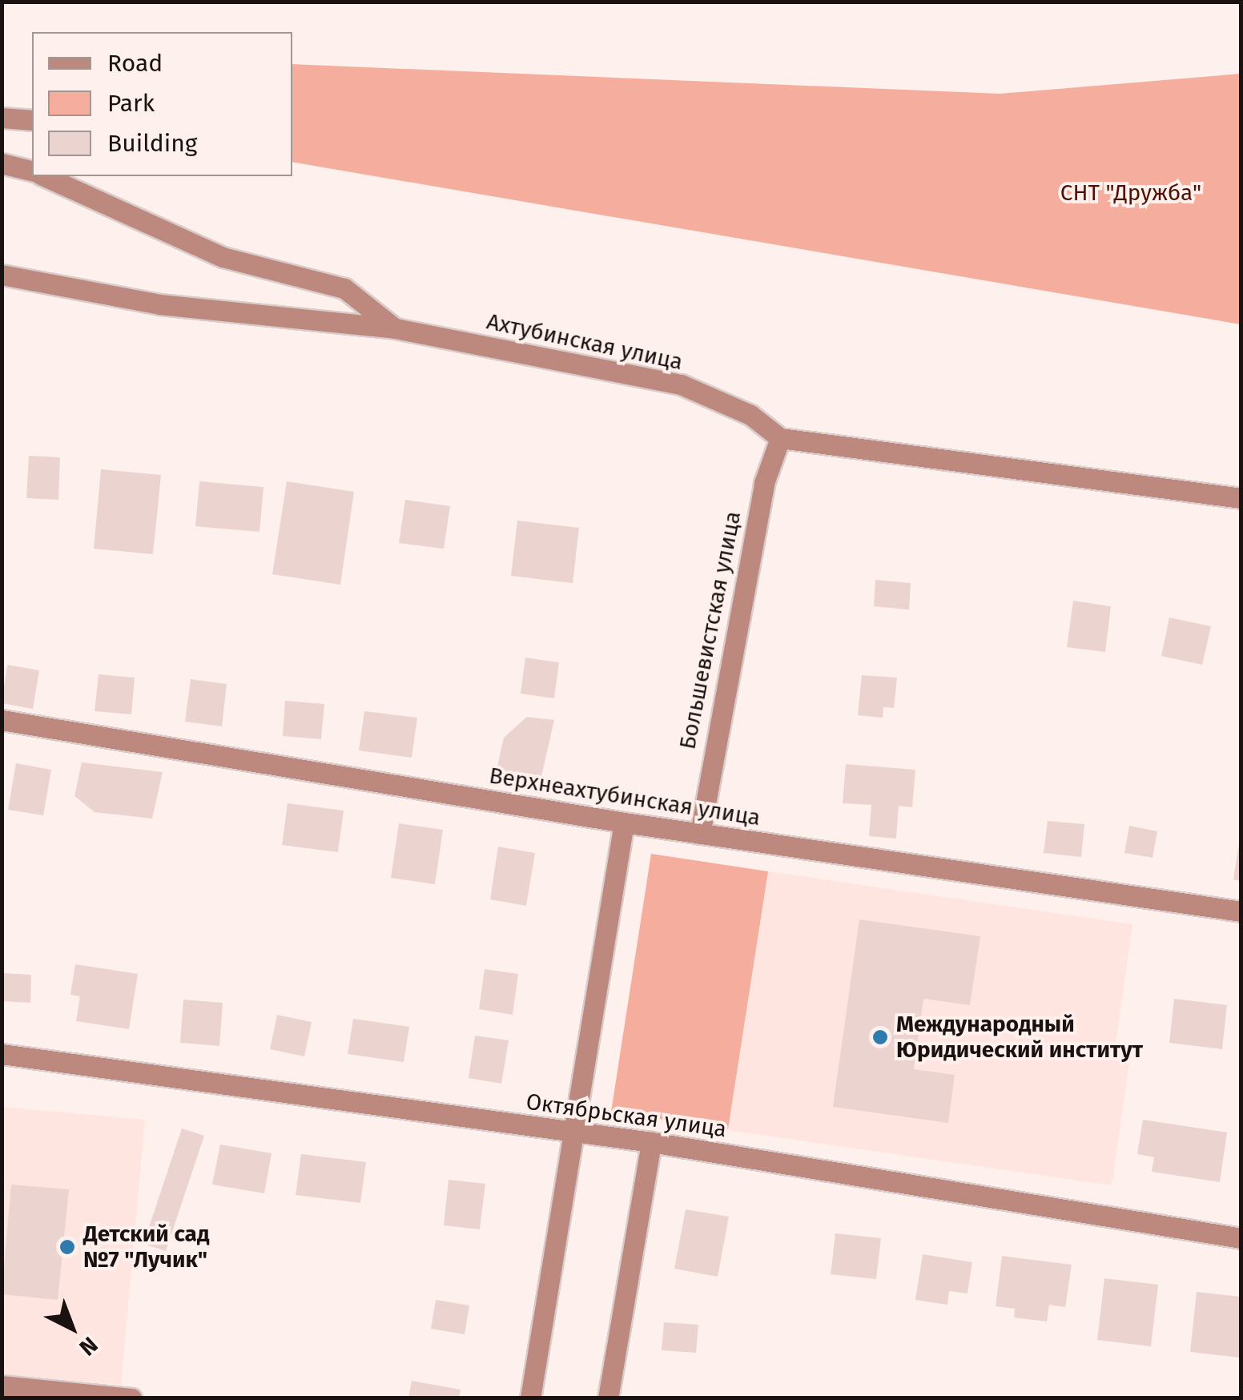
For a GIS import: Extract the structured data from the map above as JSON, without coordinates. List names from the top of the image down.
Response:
{
  "streets": {
    "street": [
      "Ахтубинская улица",
      "Большевистская улица",
      "Верхнеахтубинская улица",
      "Октябрьская улица"
    ]
  },
  "crossings": [
    ["Ахтубинская улица", "Большевистская улица"],
    ["Большевистская улица", "Верхнеахтубинская улица"]
  ],
  "parks": ["СНТ \"Дружба\""],
  "places": ["Международный Юридический институт", "Детский сад №7 \"Лучик\""],
  "legend": ["Road", "Park", "Building"],
  "north": "bottom right"
}
